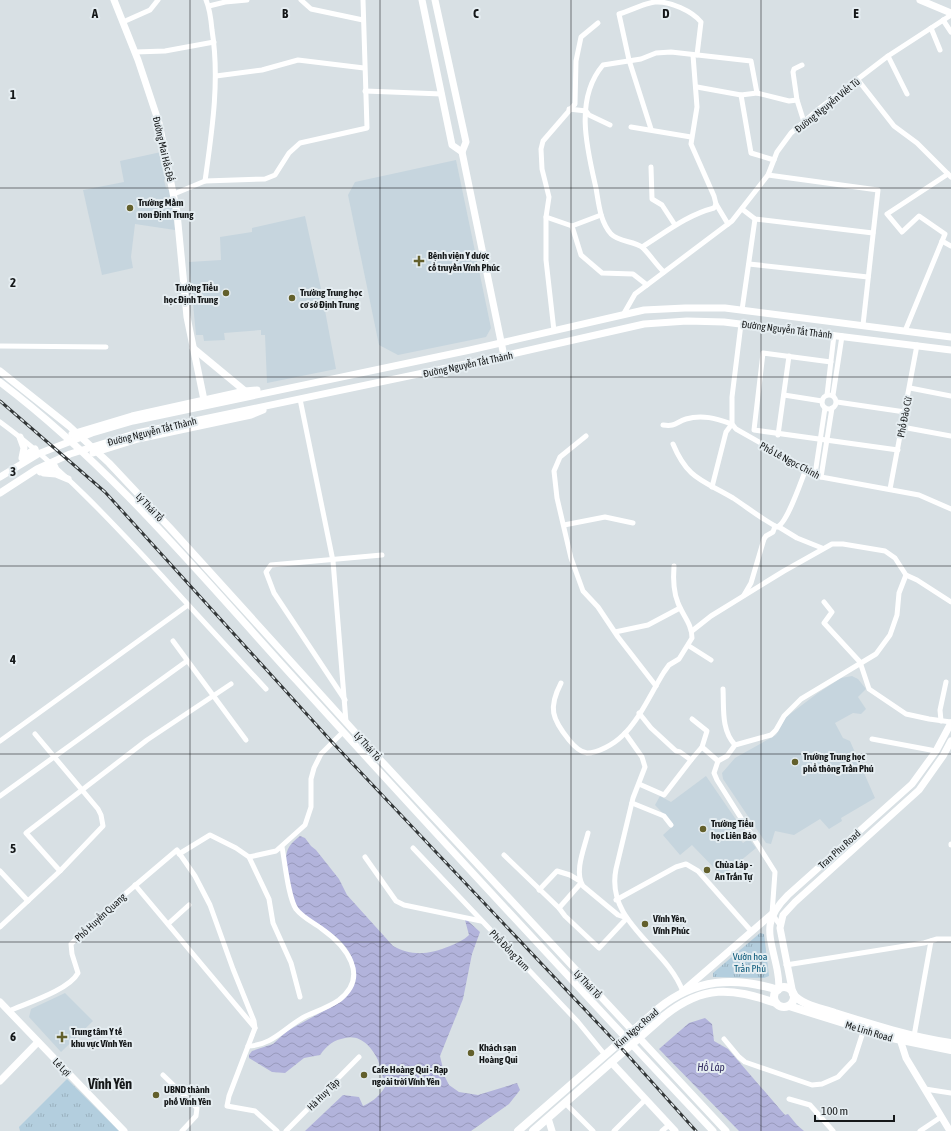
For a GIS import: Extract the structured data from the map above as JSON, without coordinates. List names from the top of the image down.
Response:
{
  "streets": {
    "main road": [
      "Đường Mai Hắc Đế",
      "Đường Nguyễn Tất Thành",
      "Lý Thái Tổ",
      "Tran Phu Road",
      "Kim Ngoc Road",
      "Me Linh Road",
      "Lê Lợi"
    ],
    "street": [
      "Đường Nguyễn Viết Tú",
      "Phố Đào Cừ",
      "Phố Lê Ngọc Chinh",
      "Phố Huyền Quang",
      "Phố Đồng Tum",
      "Hà Huy Tập"
    ]
  },
  "crossings": [
    ["Đường Nguyễn Viết Tú", "Đường Nguyễn Tất Thành"],
    ["Đường Nguyễn Tất Thành", "Phố Đào Cừ"],
    ["Phố Đào Cừ", "Phố Lê Ngọc Chinh"],
    ["Lý Thái Tổ", "Kim Ngoc Road"],
    ["Tran Phu Road", "Kim Ngoc Road"],
    ["Phố Huyền Quang", "Lê Lợi"],
    ["Phố Đồng Tum", "Kim Ngoc Road"],
    ["Kim Ngoc Road", "Me Linh Road"]
  ],
  "districts": ["Vĩnh Yên"],
  "water": ["Hồ Láp"],
  "parks": ["Vườn hoa Trần Phú"],
  "places": {
    "other": [
      "Trường Mầm non Định Trung",
      "Trường Tiểu học Định Trung",
      "Trường Trung học cơ sở Định Trung",
      "Trường Trung học phổ thông Trần Phú",
      "Trường Tiểu học Liên Bảo",
      "Chùa Láp - An Trấn Tự",
      "Vĩnh Yên, Vĩnh Phúc",
      "Khách sạn Hoàng Qui",
      "Cafe Hoàng Qui - Rạp ngoài trời Vĩnh Yên",
      "UBND thành phố Vĩnh Yên"
    ],
    "health": ["Bệnh viện Y dược cổ truyền Vĩnh Phúc", "Trung tâm Y tế khu vực Vĩnh Yên"]
  },
  "scale_bar": "100 m",
  "grid": {
    "columns": [
      "A",
      "B",
      "C",
      "D",
      "E"
    ],
    "rows": [
      "1",
      "2",
      "3",
      "4",
      "5",
      "6"
    ]
  }
}
